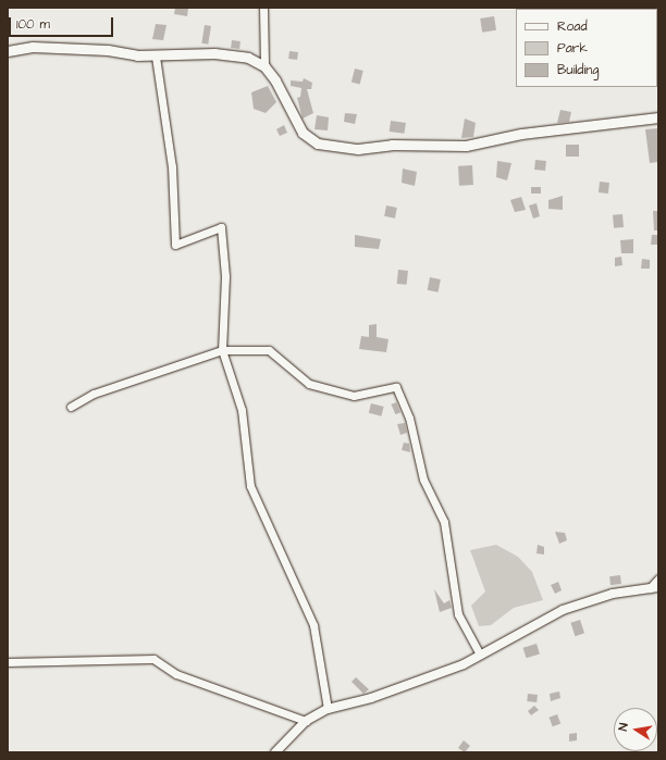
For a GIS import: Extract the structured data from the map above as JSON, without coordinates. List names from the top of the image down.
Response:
{
  "legend": ["Road", "Park", "Building"],
  "scale_bar": "100 m",
  "north": "left"
}
